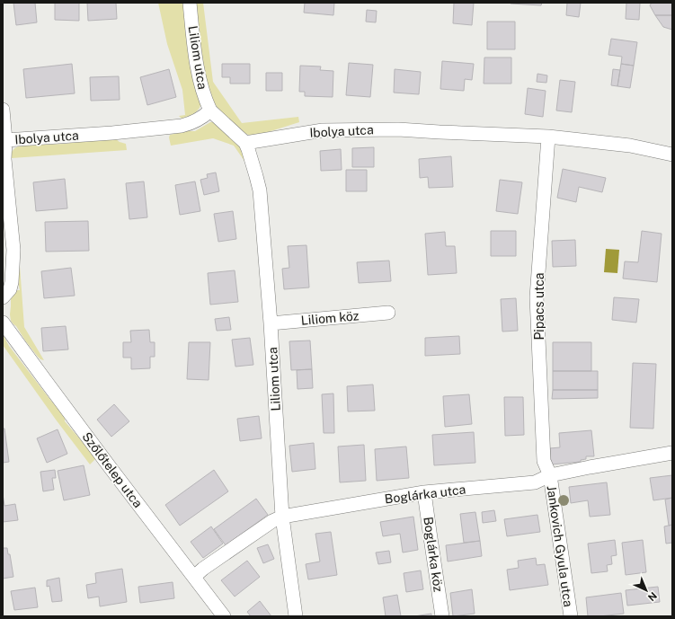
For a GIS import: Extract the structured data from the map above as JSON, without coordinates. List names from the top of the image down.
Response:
{
  "streets": {
    "street": [
      "Liliom utca",
      "Ibolya utca",
      "Pipacs utca",
      "Liliom köz",
      "Szőlőtelep utca",
      "Boglárka utca",
      "Jankovich Gyula utca",
      "Boglárka köz"
    ]
  },
  "crossings": [
    ["Liliom utca", "Ibolya utca"],
    ["Liliom utca", "Liliom köz"],
    ["Liliom utca", "Boglárka utca"],
    ["Ibolya utca", "Pipacs utca"],
    ["Pipacs utca", "Boglárka utca"],
    ["Pipacs utca", "Jankovich Gyula utca"],
    ["Szőlőtelep utca", "Boglárka utca"],
    ["Boglárka utca", "Jankovich Gyula utca"],
    ["Boglárka utca", "Boglárka köz"]
  ],
  "north": "bottom right"
}
